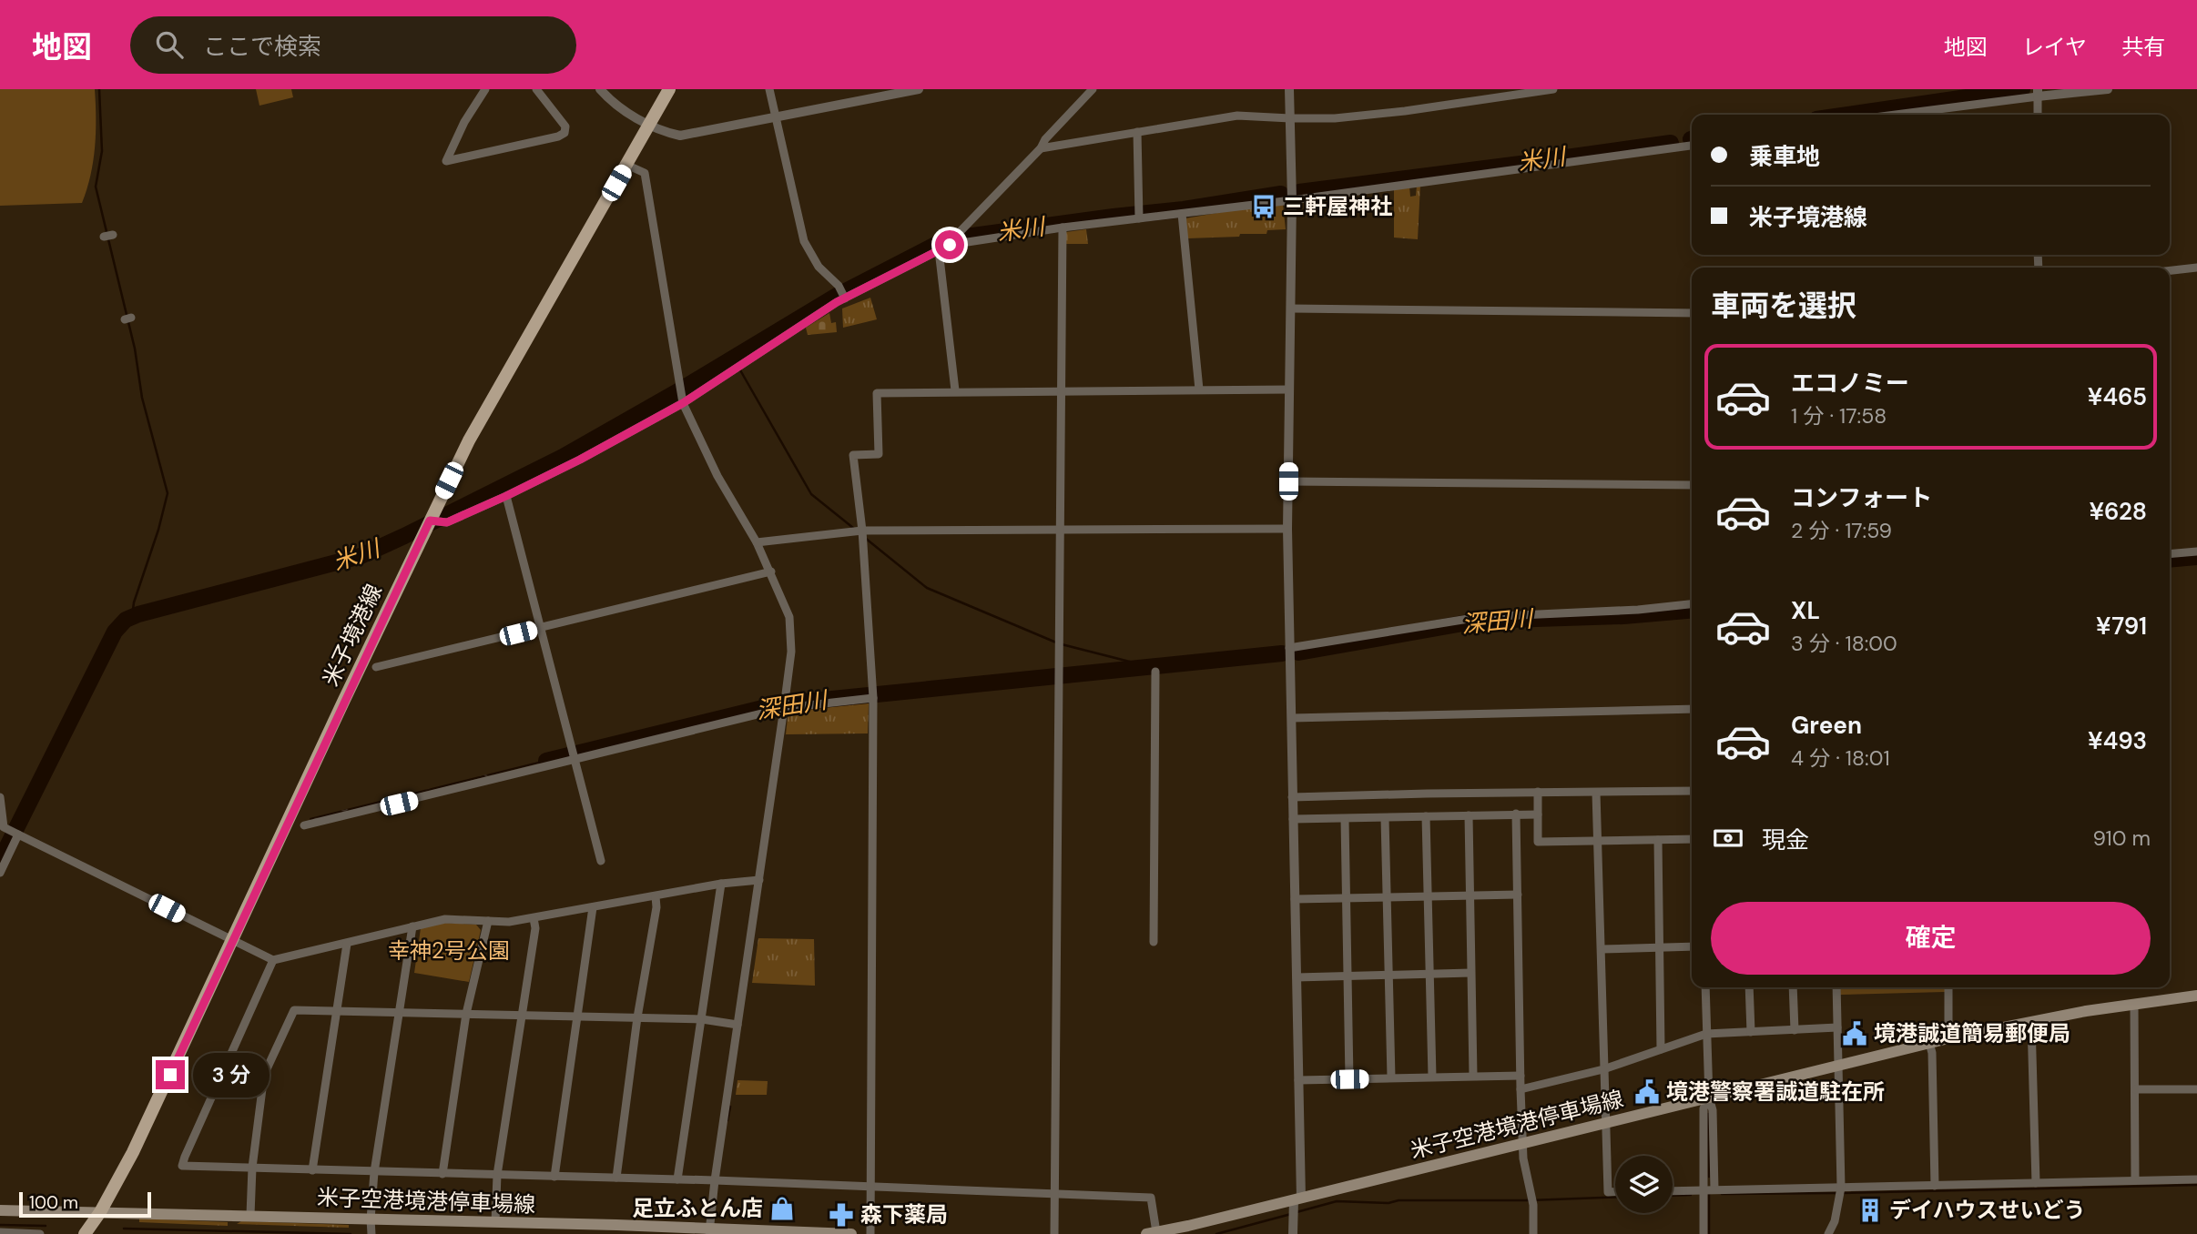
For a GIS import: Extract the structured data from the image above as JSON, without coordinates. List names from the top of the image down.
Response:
{
  "streets": {
    "main road": ["米子境港線", "米子空港境港停車場線"]
  },
  "crossings": [
    ["米子境港線", "米子空港境港停車場線"]
  ],
  "water": ["米川", "深田川"],
  "parks": ["幸神2号公園"],
  "places": {
    "bus stop": ["三軒屋神社"],
    "public building": ["境港誠道簡易郵便局", "境港警察署誠道駐在所"],
    "shop": ["足立ふとん店"],
    "building": ["デイハウスせいどう"],
    "pharmacy": ["森下薬局"]
  },
  "scale_bar": "100 m",
  "page": {
    "header": "地図",
    "search": "ここで検索",
    "nav": ["地図", "レイヤ", "共有"],
    "banner": ["乗車地", "米子境港線"],
    "heading": "車両を選択",
    "list": [
      {
        "name": "エコノミー",
        "note": "1 分 · 17:58",
        "value": "¥465"
      },
      {
        "name": "コンフォート",
        "note": "2 分 · 17:59",
        "value": "¥628"
      },
      {
        "name": "XL",
        "note": "3 分 · 18:00",
        "value": "¥791"
      },
      {
        "name": "Green",
        "note": "4 分 · 18:01",
        "value": "¥493"
      }
    ],
    "pay": ["現金", "910 m"],
    "buttons": "確定",
    "bubble": "3 分",
    "scale": "100 m"
  }
}
